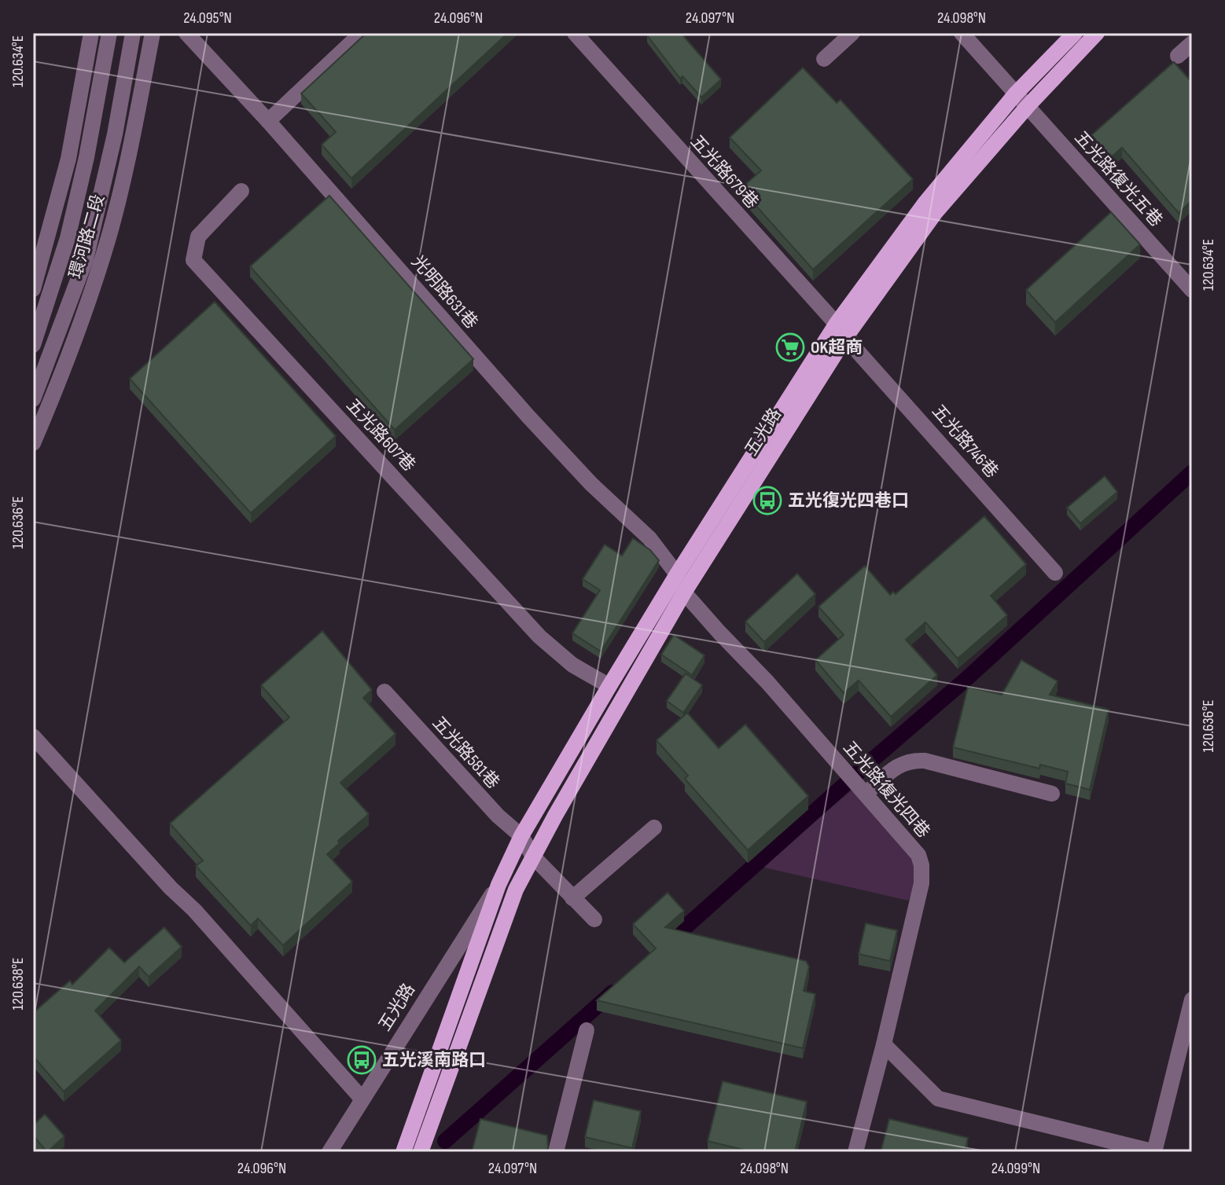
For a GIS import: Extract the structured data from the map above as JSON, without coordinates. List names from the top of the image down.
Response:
{
  "streets": {
    "main road": ["五光路"],
    "street": [
      "五光路679巷",
      "五光路復光五巷",
      "環河路二段",
      "光明路631巷",
      "五光路607巷",
      "五光路746巷",
      "五光路581巷",
      "五光路復光四巷"
    ]
  },
  "crossings": [
    ["五光路679巷", "五光路"],
    ["五光路679巷", "五光路746巷"],
    ["五光路復光五巷", "五光路"],
    ["光明路631巷", "五光路"],
    ["光明路631巷", "五光路復光四巷"],
    ["五光路", "五光路607巷"],
    ["五光路", "五光路746巷"],
    ["五光路", "五光路581巷"],
    ["五光路", "五光路復光四巷"]
  ],
  "places": {
    "supermarket": ["OK超商"],
    "bus stop": ["五光復光四巷口", "五光溪南路口"]
  },
  "coordinates": [
    "24.095°N",
    "24.096°N",
    "24.097°N",
    "24.098°N",
    "120.634°E",
    "120.636°E",
    "120.638°E",
    "24.099°N"
  ]
}
